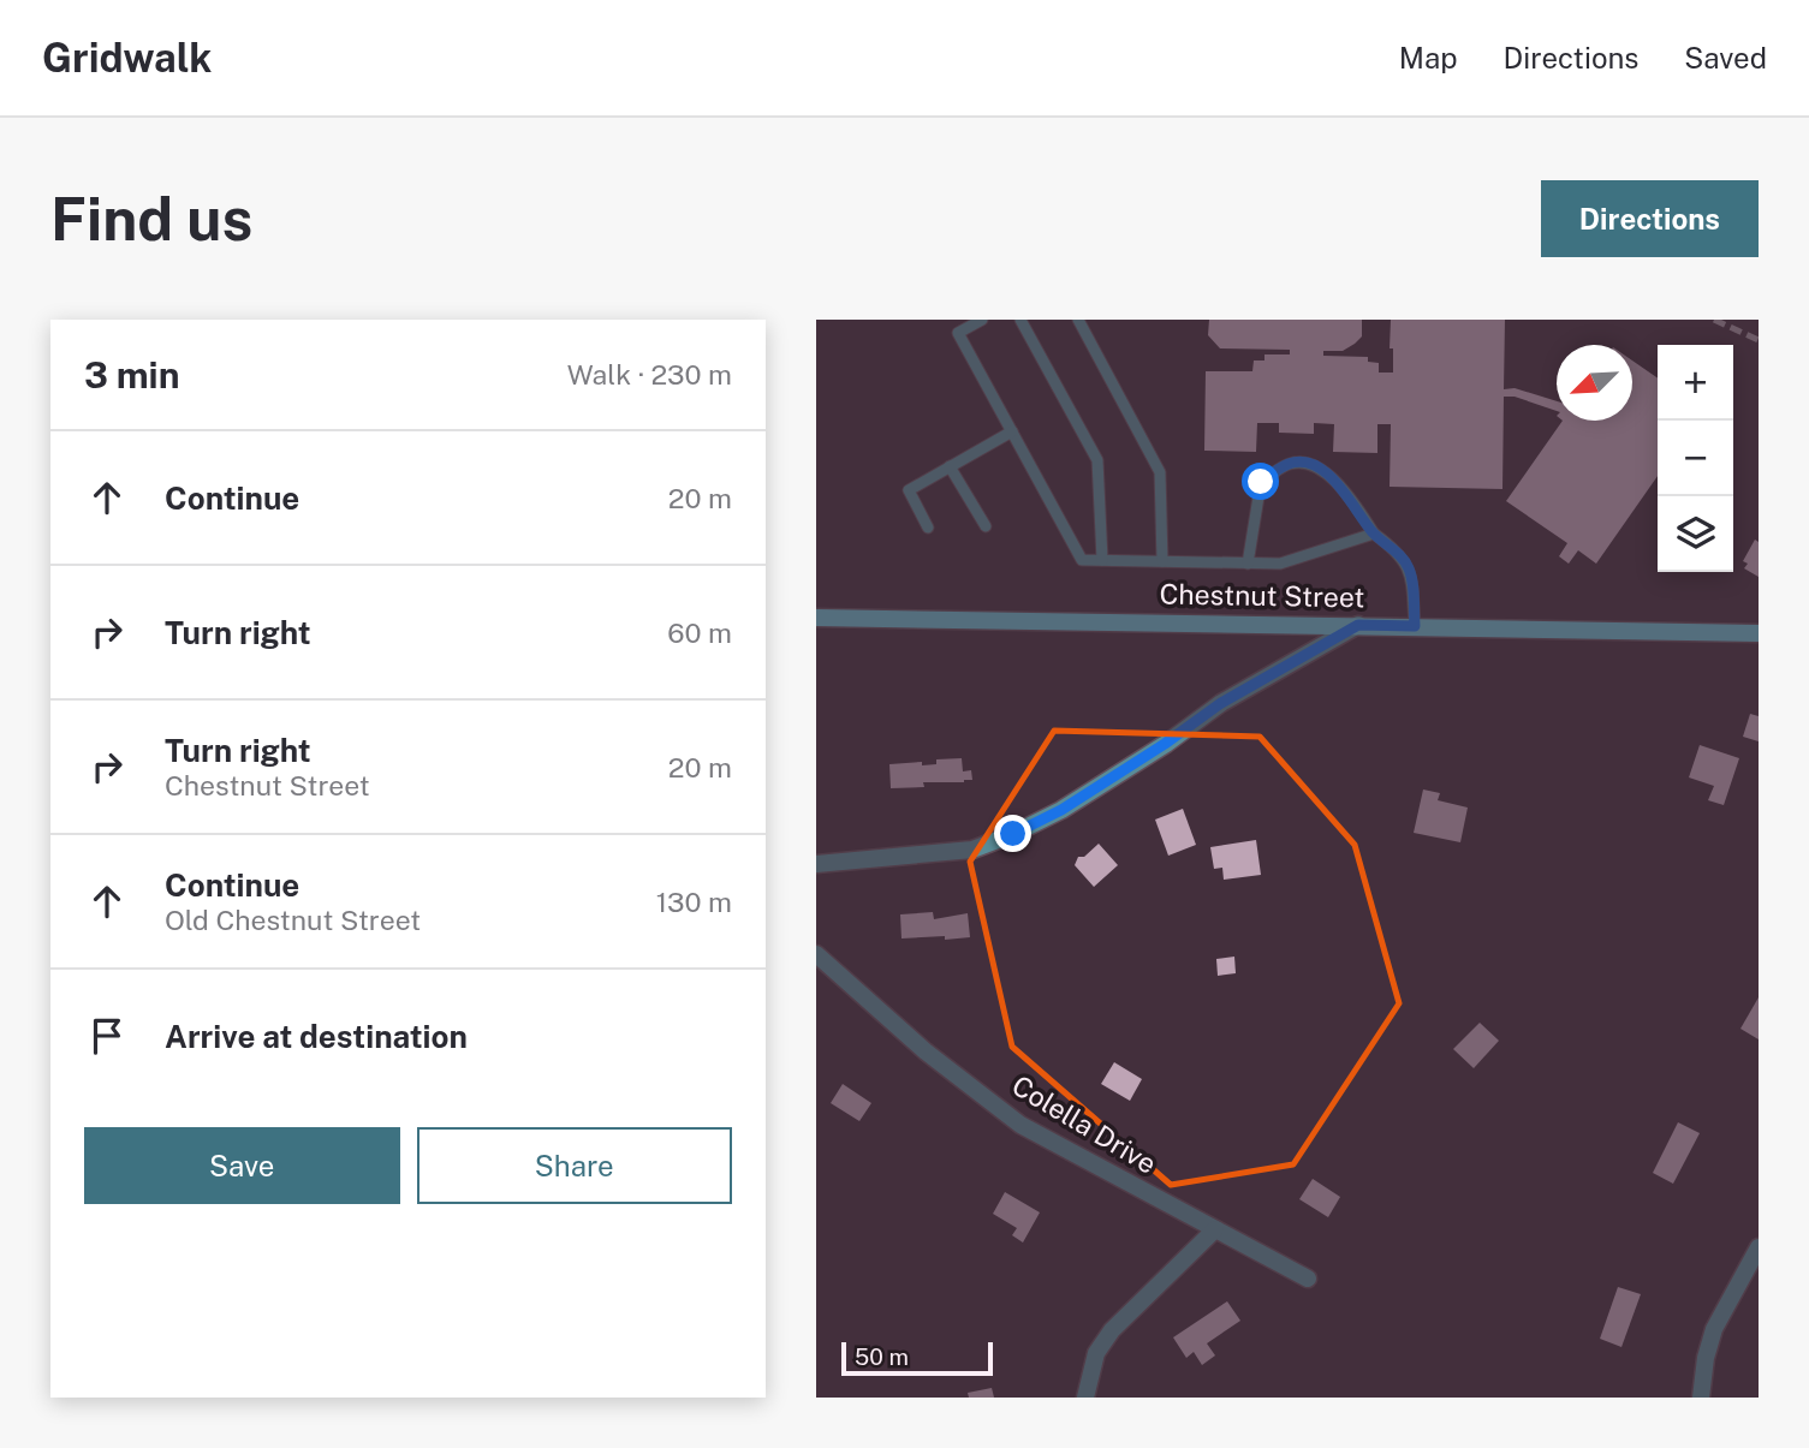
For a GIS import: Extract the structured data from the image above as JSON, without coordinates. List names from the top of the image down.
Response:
{
  "streets": {
    "main road": ["Chestnut Street"],
    "street": ["Colella Drive"]
  },
  "scale_bar": "50 m",
  "north": "bottom left",
  "page": {
    "header": "Gridwalk",
    "nav": ["Map", "Directions", "Saved"],
    "buttons": [
      "Directions",
      ["Save", "Share"]
    ],
    "title": "Find us",
    "heading": ["3 min", "Walk · 230 m"],
    "map_buttons": ["+", "−"],
    "list": [
      ["Continue", "20 m"],
      ["Turn right", "60 m"],
      ["Turn right", "Chestnut Street", "20 m"],
      ["Continue", "Old Chestnut Street", "130 m"],
      "Arrive at destination"
    ],
    "scale": "50 m"
  }
}
